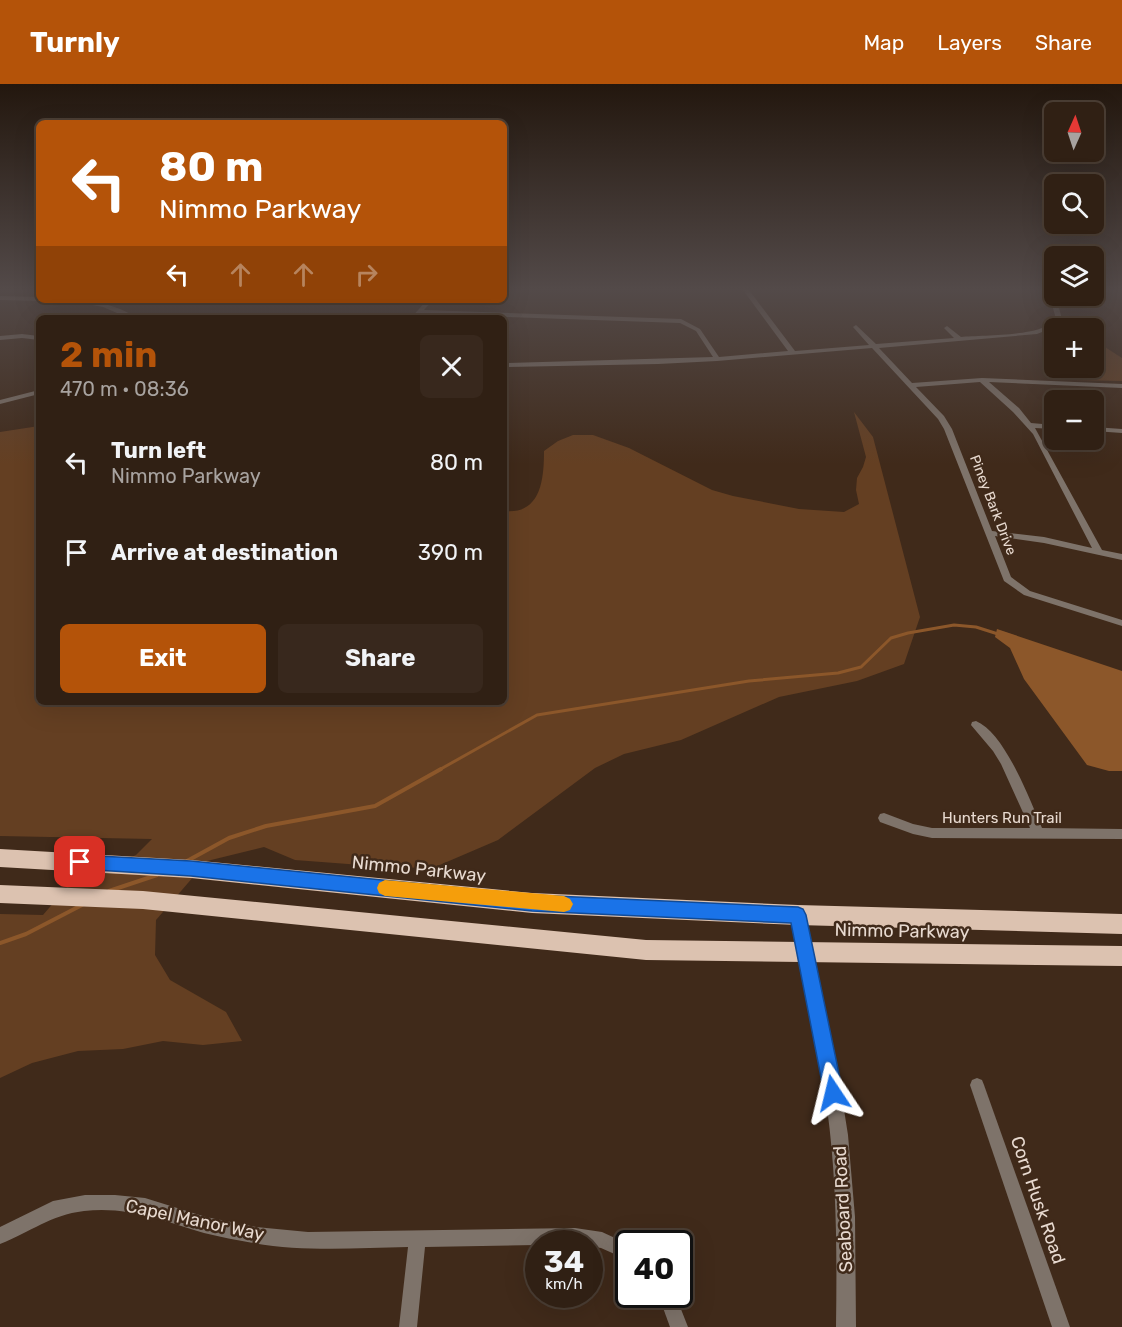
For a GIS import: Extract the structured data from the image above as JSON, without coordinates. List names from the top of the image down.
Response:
{
  "streets": {
    "highway": ["Nimmo Parkway"],
    "street": [
      "Piney Bark Drive",
      "Hunters Run Trail",
      "Corn Husk Road",
      "Seaboard Road",
      "Capel Manor Way"
    ]
  },
  "crossings": [
    ["Nimmo Parkway", "Seaboard Road"]
  ],
  "north": "top",
  "page": {
    "header": "Turnly",
    "nav": ["Map", "Layers", "Share"],
    "map_buttons": ["+", "−"],
    "turn": ["80 m", "Nimmo Parkway"],
    "heading": ["2 min", "470 m · 08:36"],
    "list": [
      {
        "name": "Turn left",
        "note": "Nimmo Parkway",
        "value": "80 m"
      },
      {
        "name": "Arrive at destination",
        "value": "390 m"
      }
    ],
    "buttons": ["Exit", "Share"],
    "speed": "34 km/h",
    "limit": "40"
  }
}
